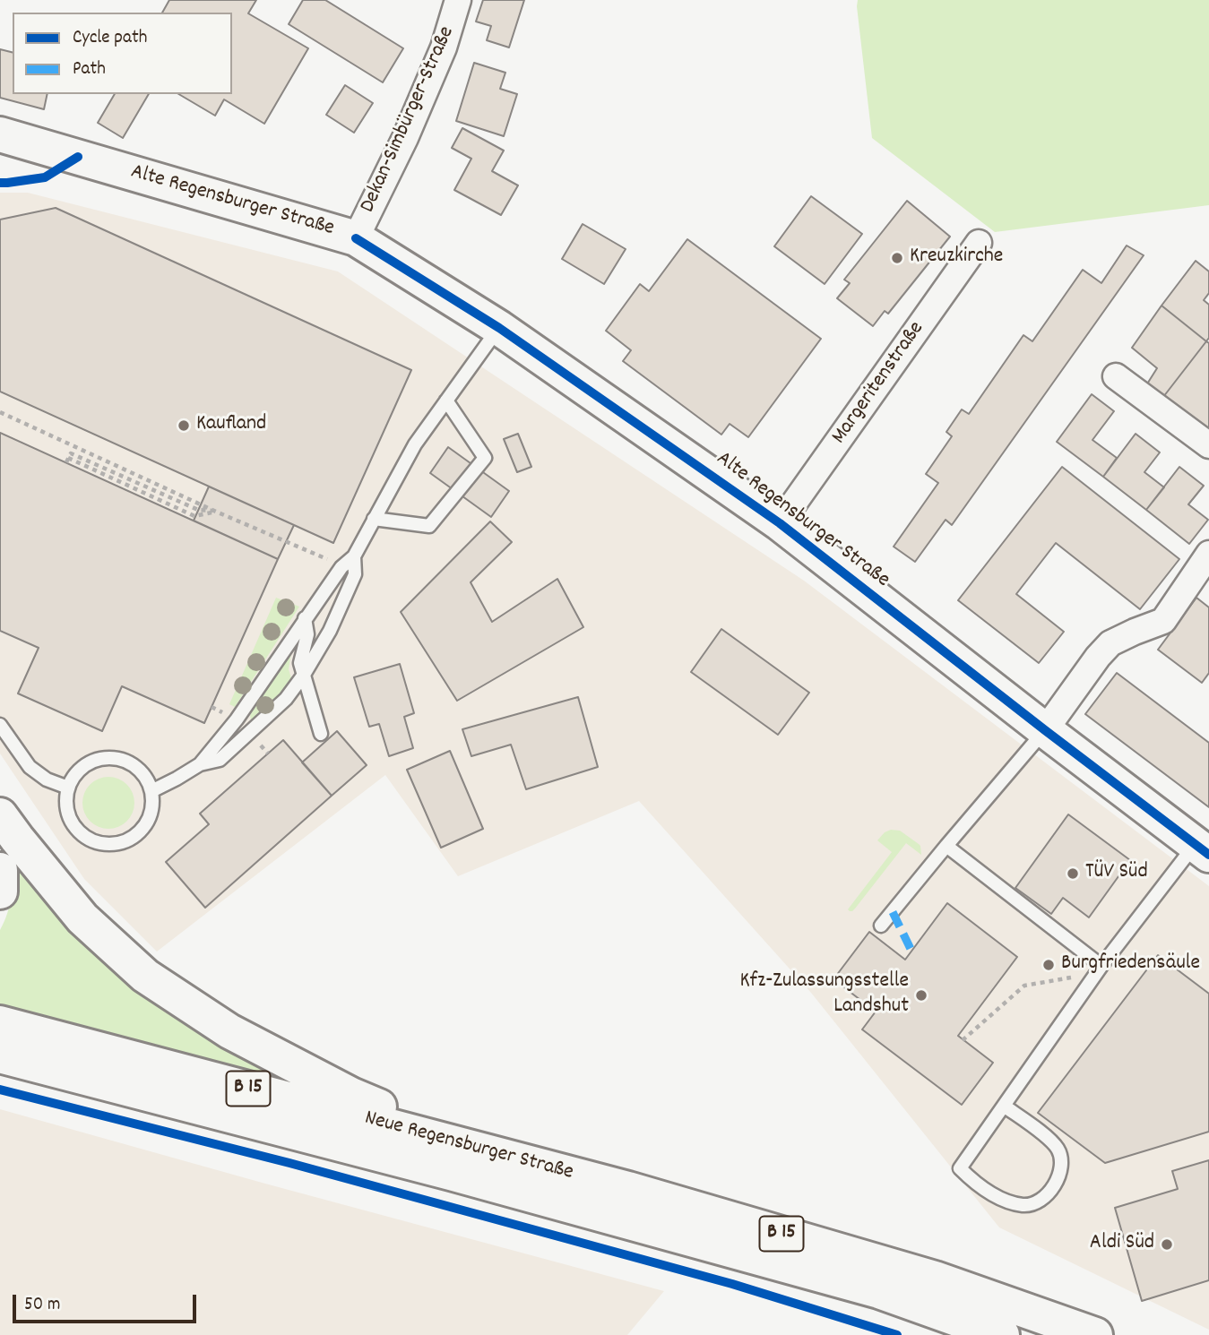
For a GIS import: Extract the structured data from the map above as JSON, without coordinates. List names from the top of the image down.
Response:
{
  "streets": {
    "main road": ["Alte Regensburger Straße", "B 15", "Neue Regensburger Straße"],
    "street": ["Dekan-Simbürger-Straße", "Margeritenstraße"]
  },
  "crossings": [
    ["Dekan-Simbürger-Straße", "Alte Regensburger Straße"],
    ["Alte Regensburger Straße", "Margeritenstraße"]
  ],
  "places": [
    "Kreuzkirche",
    "Kaufland",
    "TÜV Süd",
    "Burgfriedensäule",
    "Kfz-Zulassungsstelle Landshut",
    "Aldi Süd"
  ],
  "legend": ["Cycle path", "Path"],
  "scale_bar": "50 m"
}
